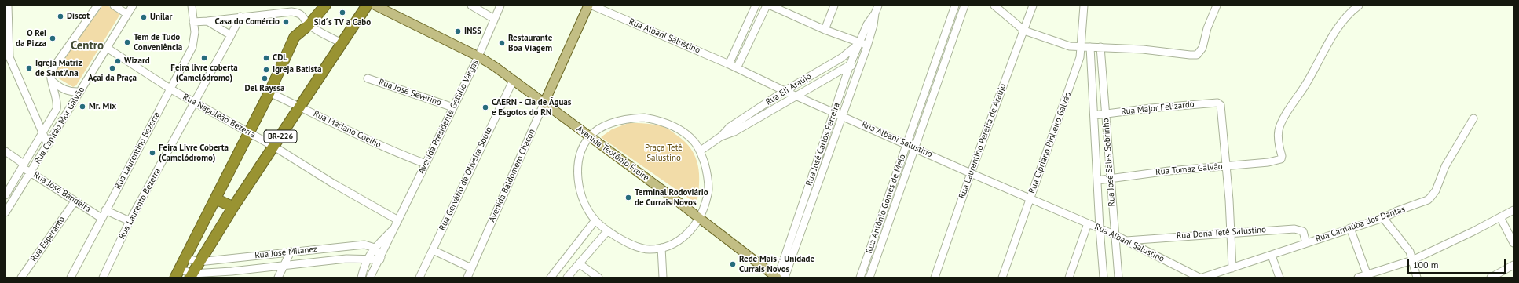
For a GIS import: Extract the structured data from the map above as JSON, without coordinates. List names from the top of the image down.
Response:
{
  "streets": {
    "highway": ["BR-226"],
    "main road": ["Avenida Teotônio Freire", "Avenida Baldomero Chacon"],
    "street": [
      "Rua Albani Salustino",
      "Rua Eli Araújo",
      "Rua José Severino",
      "Rua Major Felizardo",
      "Rua Napoleão Bezerra",
      "Avenida Presidente Getúlio Vargas",
      "Rua Capitão Mor Galvão",
      "Rua Mariano Coelho",
      "Rua Laurentino Pereira de Araújo",
      "Rua Cipriano Pinheiro Galvão",
      "Rua José Carlos Ferreira",
      "Rua Laurentino Bezerra",
      "Rua José Sales Sobrinho",
      "Rua Tomaz Galvão",
      "Rua Gervário de Oliveira Souto",
      "Rua José Bandeira",
      "Rua Laurento Bezerra",
      "Rua Antônio Gomes de Melo",
      "Rua Carnaúba dos Dantas",
      "Rua Dona Tetê Salustino",
      "Rua Esperanto",
      "Rua José Milanez"
    ]
  },
  "crossings": [
    ["Rua Albani Salustino", "Rua Eli Araújo"],
    ["Rua Albani Salustino", "Rua Laurentino Pereira de Araújo"],
    ["Rua Albani Salustino", "Rua Cipriano Pinheiro Galvão"],
    ["Rua Albani Salustino", "Rua José Carlos Ferreira"],
    ["Rua Albani Salustino", "Rua José Sales Sobrinho"],
    ["Rua Albani Salustino", "Rua Antônio Gomes de Melo"],
    ["Rua Albani Salustino", "Rua Dona Tetê Salustino"],
    ["Rua Eli Araújo", "Rua José Carlos Ferreira"],
    ["Rua José Severino", "Avenida Presidente Getúlio Vargas"],
    ["Rua Major Felizardo", "Rua José Sales Sobrinho"],
    ["Rua Major Felizardo", "Rua Tomaz Galvão"],
    ["Rua Napoleão Bezerra", "Avenida Presidente Getúlio Vargas"],
    ["Rua Napoleão Bezerra", "Rua Capitão Mor Galvão"],
    ["Rua Napoleão Bezerra", "BR-226"],
    ["Rua Napoleão Bezerra", "Rua Laurentino Bezerra"],
    ["Rua Napoleão Bezerra", "Rua Laurento Bezerra"],
    ["Avenida Presidente Getúlio Vargas", "Rua Mariano Coelho"],
    ["Avenida Presidente Getúlio Vargas", "Avenida Teotônio Freire"],
    ["Avenida Presidente Getúlio Vargas", "Rua José Milanez"],
    ["Rua Capitão Mor Galvão", "Rua José Bandeira"],
    ["Rua Mariano Coelho", "BR-226"],
    ["BR-226", "Rua José Milanez"],
    ["Rua José Carlos Ferreira", "Avenida Teotônio Freire"],
    ["Rua Laurentino Bezerra", "Rua José Bandeira"],
    ["Avenida Teotônio Freire", "Avenida Baldomero Chacon"],
    ["Avenida Teotônio Freire", "Rua Gervário de Oliveira Souto"],
    ["Rua José Sales Sobrinho", "Rua Tomaz Galvão"],
    ["Rua José Bandeira", "Rua Esperanto"],
    ["Rua Carnaúba dos Dantas", "Rua Dona Tetê Salustino"]
  ],
  "districts": ["Centro"],
  "parks": ["Praça Tetê Salustino"],
  "places": [
    "Sid´s TV a Cabo",
    "Discot",
    "Unilar",
    "Casa do Comércio",
    "INSS",
    "O Rei da Pizza",
    "Tem de Tudo Conveniência",
    "Restaurante Boa Viagem",
    "Feira livre coberta (Camelódromo)",
    "CDL",
    "Wizard",
    "Igreja Matriz de Sant'Ana",
    "Açai da Praça",
    "Igreja Batista",
    "Del Rayssa",
    "Mr. Mix",
    "CAERN - Cia de Águas e Esgotos do RN",
    "Feira Livre Coberta (Camelódromo)",
    "Terminal Rodoviário de Currais Novos",
    "Rede Mais - Unidade Currais Novos"
  ],
  "scale_bar": "100 m"
}
